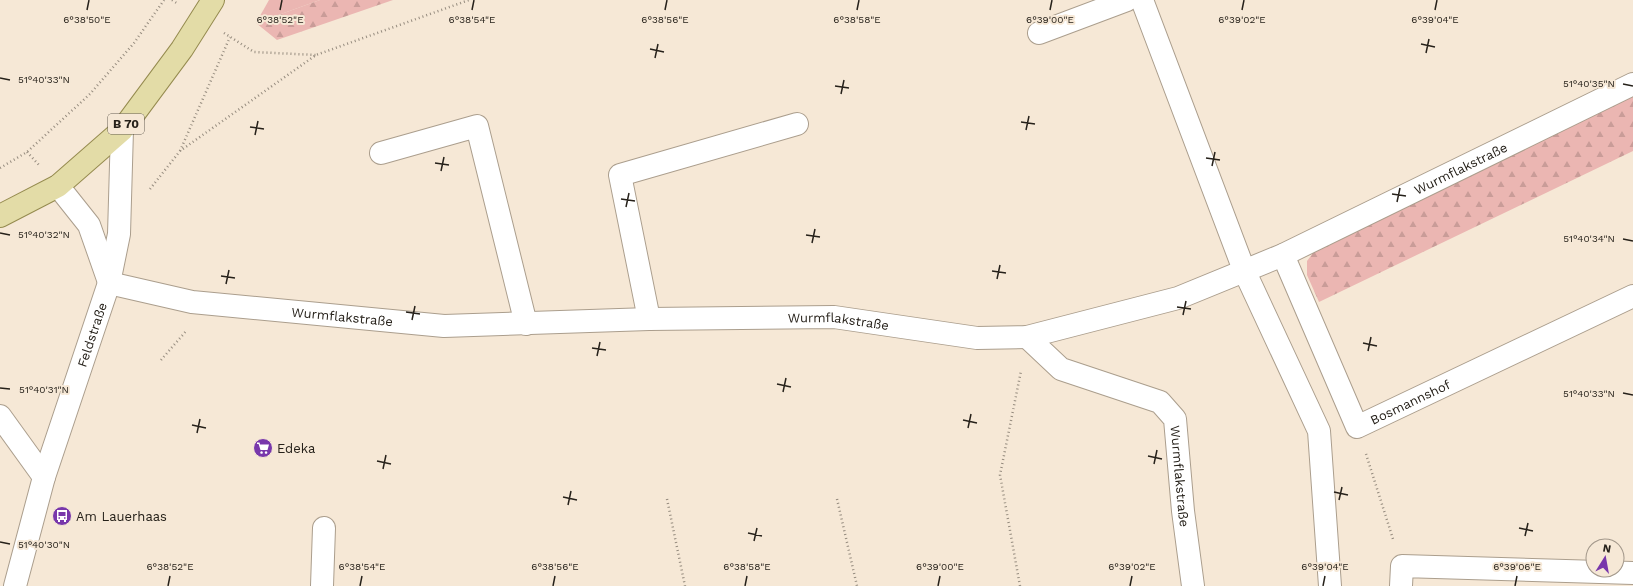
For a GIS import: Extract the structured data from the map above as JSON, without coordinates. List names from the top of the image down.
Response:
{
  "streets": {
    "main road": ["B 70"],
    "street": ["Wurmflakstraße", "Feldstraße", "Bosmannshof"]
  },
  "crossings": [
    ["B 70", "Feldstraße"],
    ["Wurmflakstraße", "Feldstraße"],
    ["Wurmflakstraße", "Bosmannshof"]
  ],
  "places": {
    "supermarket": ["Edeka"],
    "bus stop": ["Am Lauerhaas"]
  },
  "north": "top",
  "coordinates": [
    "6°38'50\"E",
    "6°38'52\"E",
    "6°38'54\"E",
    "6°38'56\"E",
    "6°38'58\"E",
    "6°39'00\"E",
    "6°39'02\"E",
    "6°39'04\"E",
    "51°40'33\"N",
    "51°40'35\"N",
    "51°40'32\"N",
    "51°40'34\"N",
    "51°40'31\"N",
    "51°40'30\"N",
    "6°39'06\"E"
  ]
}
